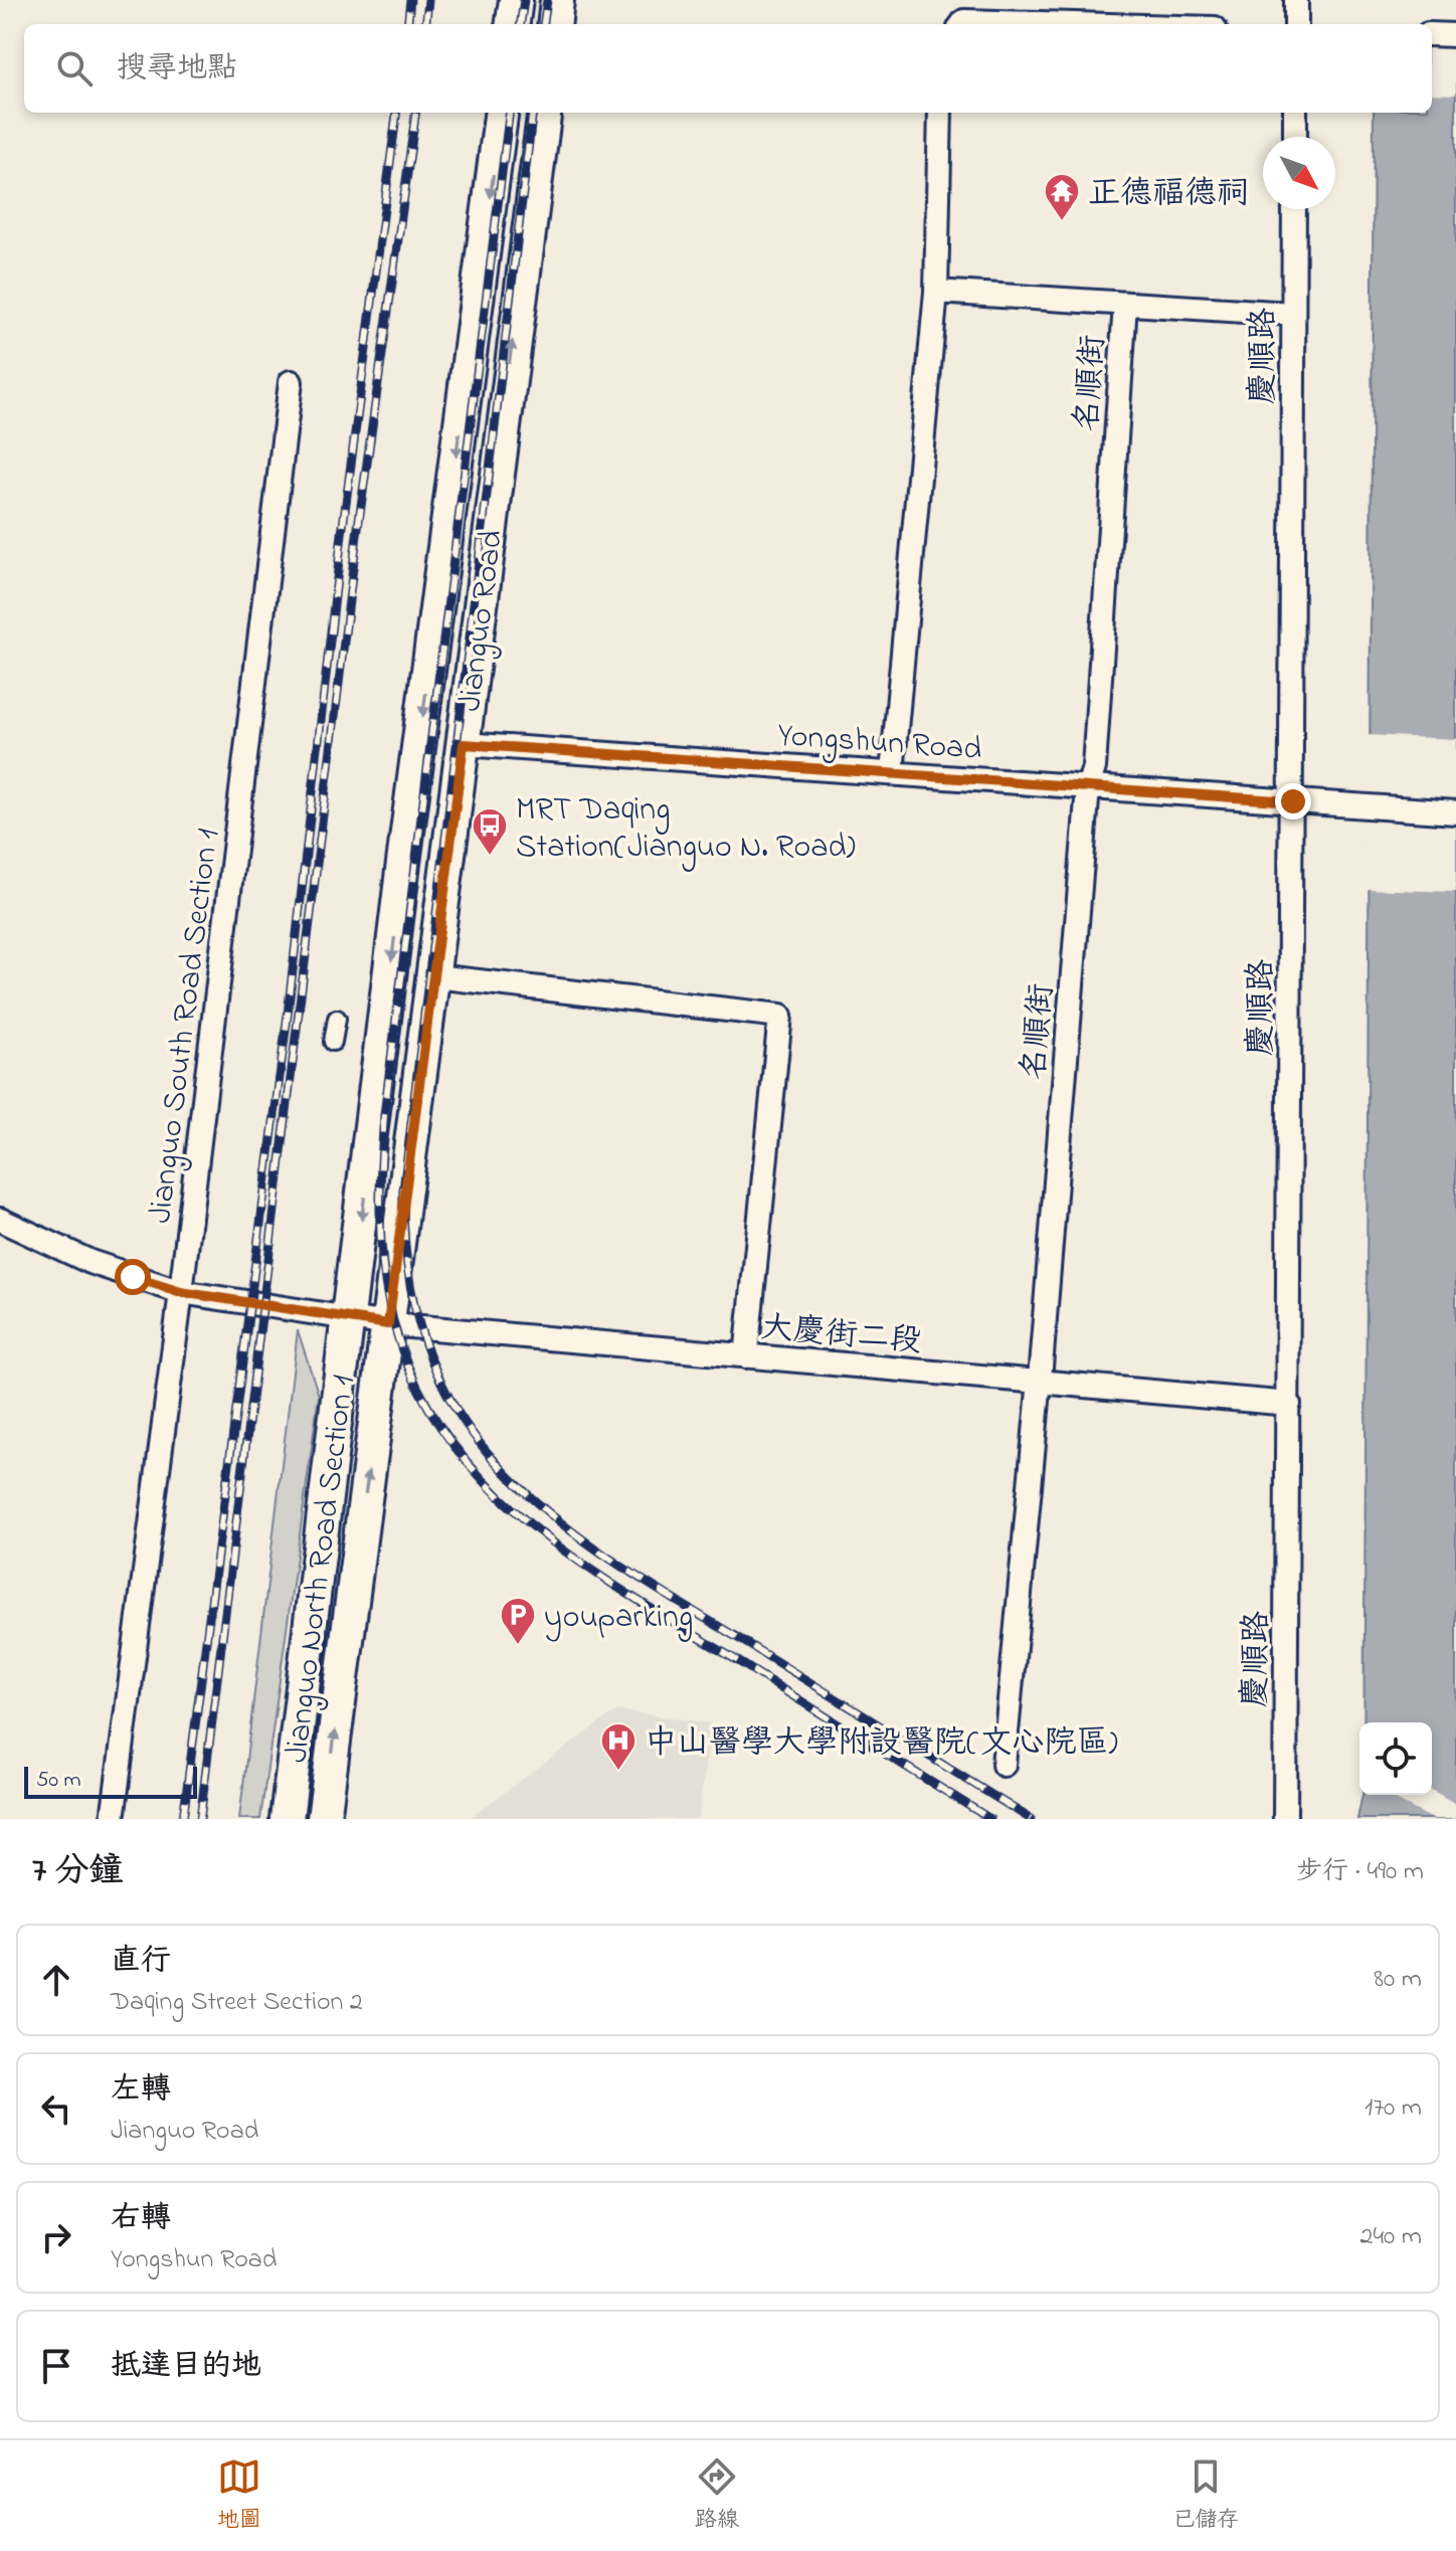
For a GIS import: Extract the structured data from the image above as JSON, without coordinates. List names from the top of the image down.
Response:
{
  "streets": {
    "main road": ["Jianguo Road", "Jianguo North Road Section 1"],
    "street": [
      "慶順路",
      "名順街",
      "Yongshun Road",
      "Jianguo South Road Section 1",
      "大慶街二段"
    ]
  },
  "crossings": [
    ["慶順路", "Yongshun Road"],
    ["慶順路", "大慶街二段"],
    ["名順街", "Yongshun Road"],
    ["名順街", "大慶街二段"],
    ["Jianguo Road", "Yongshun Road"],
    ["Jianguo Road", "大慶街二段"],
    ["Jianguo Road", "Jianguo North Road Section 1"],
    ["Jianguo South Road Section 1", "大慶街二段"],
    ["大慶街二段", "Jianguo North Road Section 1"]
  ],
  "places": {
    "temple": ["正德福德祠"],
    "bus stop": ["MRT Daqing Station(Jianguo N. Road)"],
    "parking": ["youparking"],
    "hospital": ["中山醫學大學附設醫院(文心院區)"]
  },
  "scale_bar": "50 m",
  "north": "bottom right",
  "page": {
    "search": "搜尋地點",
    "scale": "50 m",
    "heading": ["7 分鐘", "步行 · 490 m"],
    "list": [
      ["直行", "Daqing Street Section 2", "80 m"],
      ["左轉", "Jianguo Road", "170 m"],
      ["右轉", "Yongshun Road", "240 m"],
      "抵達目的地"
    ],
    "nav": ["地圖", "路線", "已儲存"]
  }
}
